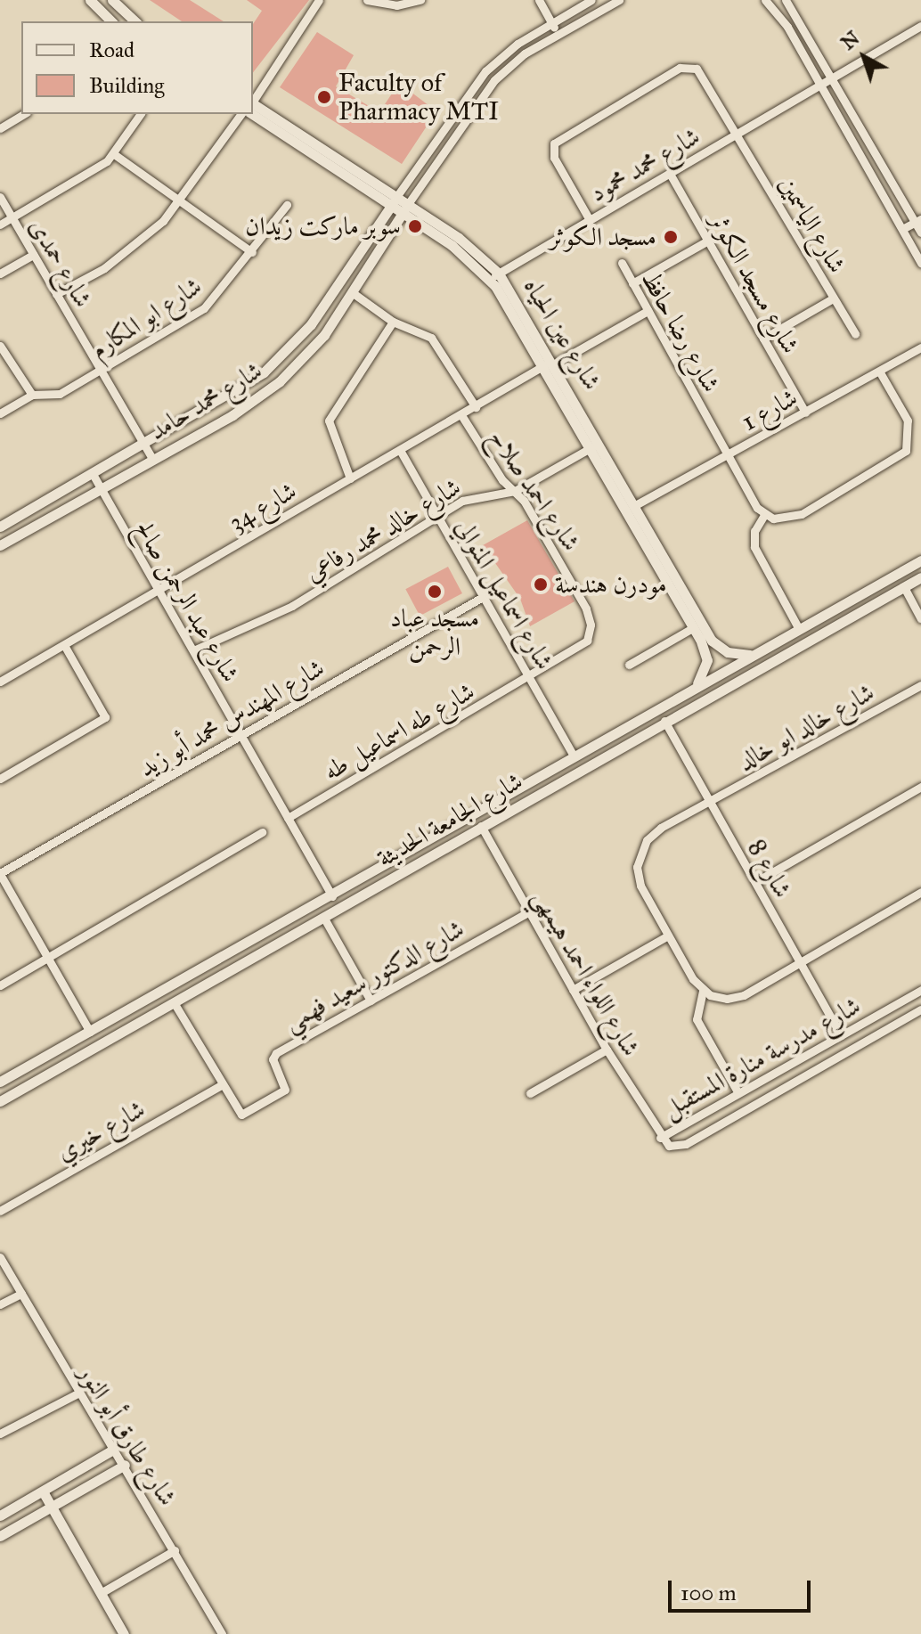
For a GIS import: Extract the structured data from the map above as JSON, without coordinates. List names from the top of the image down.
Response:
{
  "streets": {
    "street": [
      "شارع محمد محمود",
      "شارع الياسمين",
      "شارع حمدى",
      "شارع مسجد الكوثر",
      "شارع ابو المكارم",
      "شارع رضا حافظ",
      "شارع عين الحياه",
      "شارع محمد حامد",
      "شارع 1",
      "شارع احمد صلاح",
      "شارع 34",
      "شارع خالد محمد رفاعي",
      "شارع اسماعيل المنوالي",
      "شارع عبد الرحمن صالح",
      "شارع المهندس محمد أبو زيد",
      "شارع خالد ابو خالد",
      "شارع طه اسماعيل طه",
      "شارع الجامعة الحديثة",
      "شارع 8",
      "شارع اللواء احمد هيمهي",
      "شارع الدكتور سعيد فهمي",
      "شارع مدرسة منارة المستقبل",
      "شارع خيري",
      "شارع طارق أبو النور"
    ]
  },
  "crossings": [
    ["شارع محمد محمود", "شارع الياسمين"],
    ["شارع محمد محمود", "شارع مسجد الكوثر"],
    ["شارع محمد محمود", "شارع عين الحياه"],
    ["شارع حمدى", "شارع ابو المكارم"],
    ["شارع حمدى", "شارع محمد حامد"],
    ["شارع مسجد الكوثر", "شارع 1"],
    ["شارع رضا حافظ", "شارع 1"],
    ["شارع رضا حافظ", "شارع 34"],
    ["شارع عين الحياه", "شارع محمد حامد"],
    ["شارع عين الحياه", "شارع 1"],
    ["شارع عين الحياه", "شارع 34"],
    ["شارع عين الحياه", "شارع خالد محمد رفاعي"],
    ["شارع عين الحياه", "شارع الجامعة الحديثة"],
    ["شارع محمد حامد", "شارع عبد الرحمن صالح"],
    ["شارع احمد صلاح", "شارع 34"],
    ["شارع احمد صلاح", "شارع خالد محمد رفاعي"],
    ["شارع احمد صلاح", "شارع اسماعيل المنوالي"],
    ["شارع احمد صلاح", "شارع طه اسماعيل طه"],
    ["شارع 34", "شارع اسماعيل المنوالي"],
    ["شارع 34", "شارع عبد الرحمن صالح"],
    ["شارع خالد محمد رفاعي", "شارع اسماعيل المنوالي"],
    ["شارع خالد محمد رفاعي", "شارع عبد الرحمن صالح"],
    ["شارع اسماعيل المنوالي", "شارع المهندس محمد أبو زيد"],
    ["شارع اسماعيل المنوالي", "شارع طه اسماعيل طه"],
    ["شارع اسماعيل المنوالي", "شارع الجامعة الحديثة"],
    ["شارع عبد الرحمن صالح", "شارع المهندس محمد أبو زيد"],
    ["شارع عبد الرحمن صالح", "شارع طه اسماعيل طه"],
    ["شارع عبد الرحمن صالح", "شارع الجامعة الحديثة"],
    ["شارع خالد ابو خالد", "شارع 8"],
    ["شارع الجامعة الحديثة", "شارع 8"],
    ["شارع الجامعة الحديثة", "شارع اللواء احمد هيمهي"],
    ["شارع 8", "شارع مدرسة منارة المستقبل"],
    ["شارع اللواء احمد هيمهي", "شارع الدكتور سعيد فهمي"],
    ["شارع اللواء احمد هيمهي", "شارع مدرسة منارة المستقبل"],
    ["شارع الدكتور سعيد فهمي", "شارع خيري"]
  ],
  "places": [
    "Faculty of Pharmacy MTI",
    "سوبر ماركت زيدان",
    "مسجد الكوثر",
    "مودرن هندسة",
    "مسجد عباد الرحمن"
  ],
  "legend": ["Road", "Building"],
  "scale_bar": "100 m",
  "north": "top left"
}
